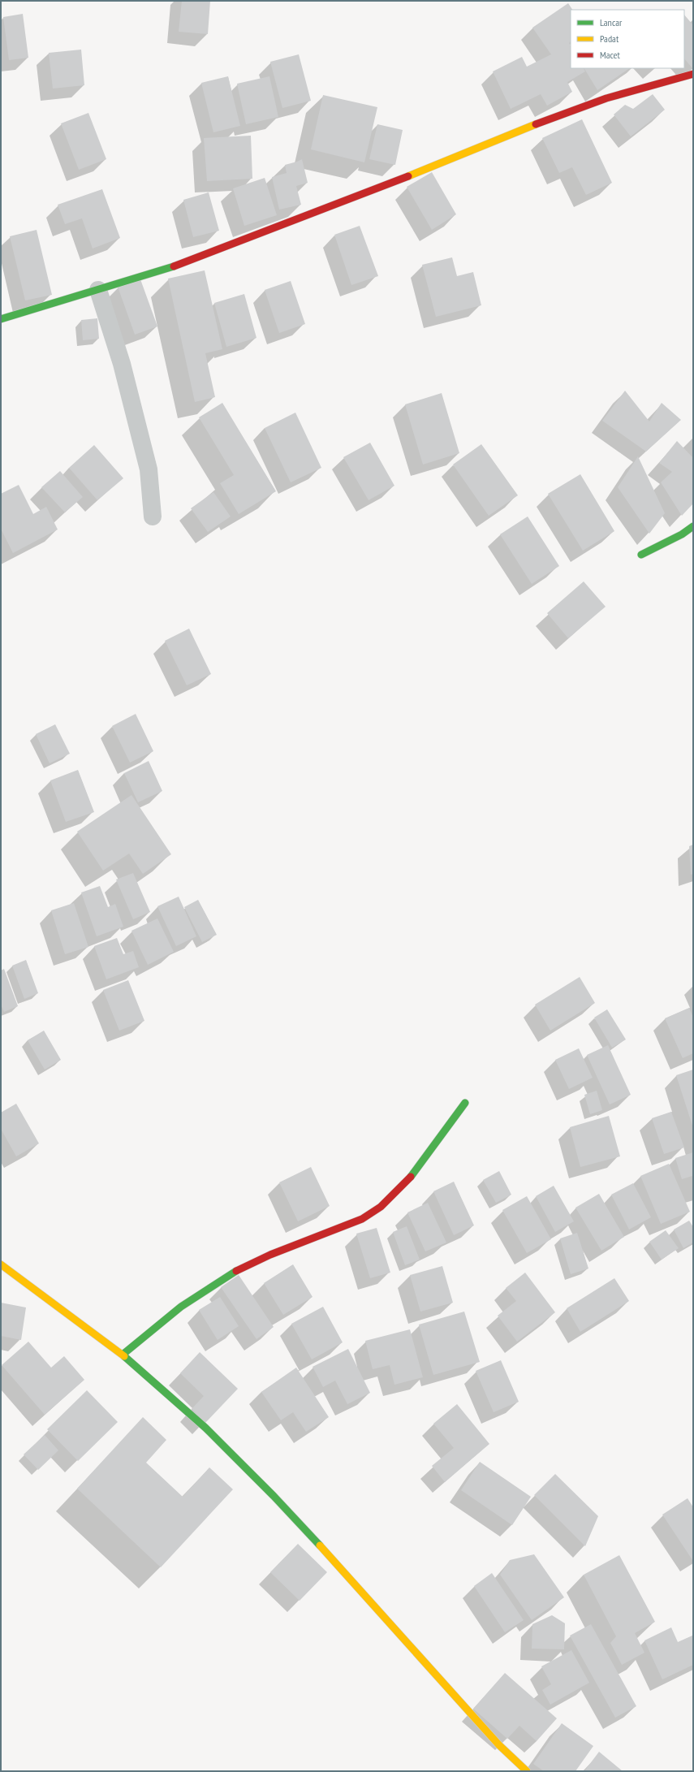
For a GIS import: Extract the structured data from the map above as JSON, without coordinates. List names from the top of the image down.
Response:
{
  "legend": ["Lancar", "Padat", "Macet"]
}
